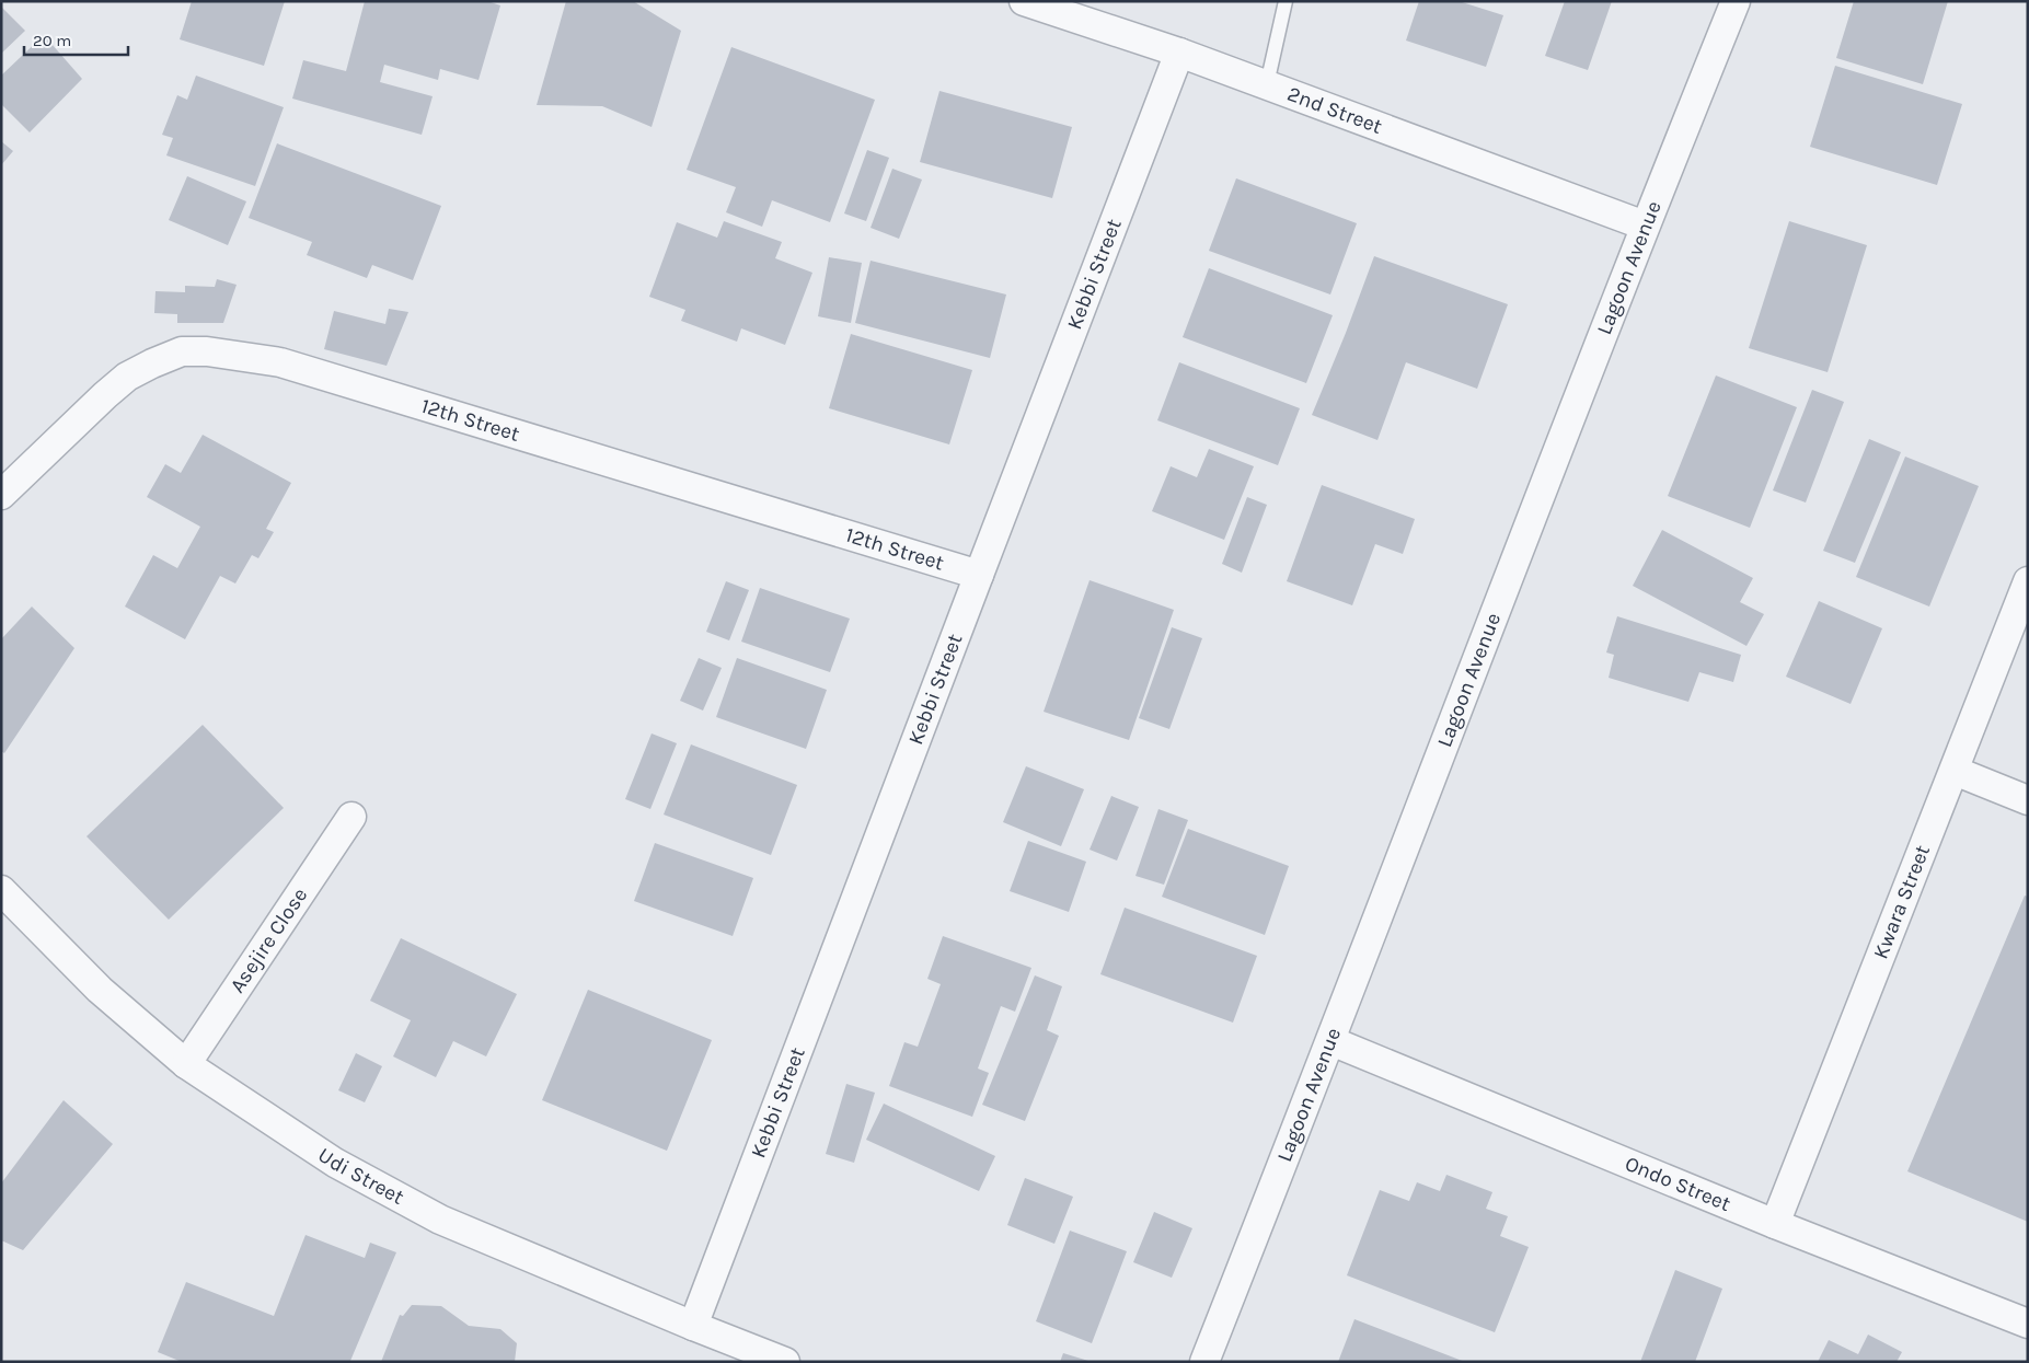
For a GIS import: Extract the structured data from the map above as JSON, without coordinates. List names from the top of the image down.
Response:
{
  "streets": {
    "street": [
      "2nd Street",
      "Lagoon Avenue",
      "Kebbi Street",
      "12th Street",
      "Kwara Street",
      "Asejire Close",
      "Udi Street",
      "Ondo Street"
    ]
  },
  "crossings": [
    ["2nd Street", "Lagoon Avenue"],
    ["2nd Street", "Kebbi Street"],
    ["Lagoon Avenue", "Ondo Street"],
    ["Kebbi Street", "12th Street"],
    ["Kebbi Street", "Udi Street"],
    ["Kwara Street", "Ondo Street"],
    ["Asejire Close", "Udi Street"]
  ],
  "scale_bar": "20 m"
}
